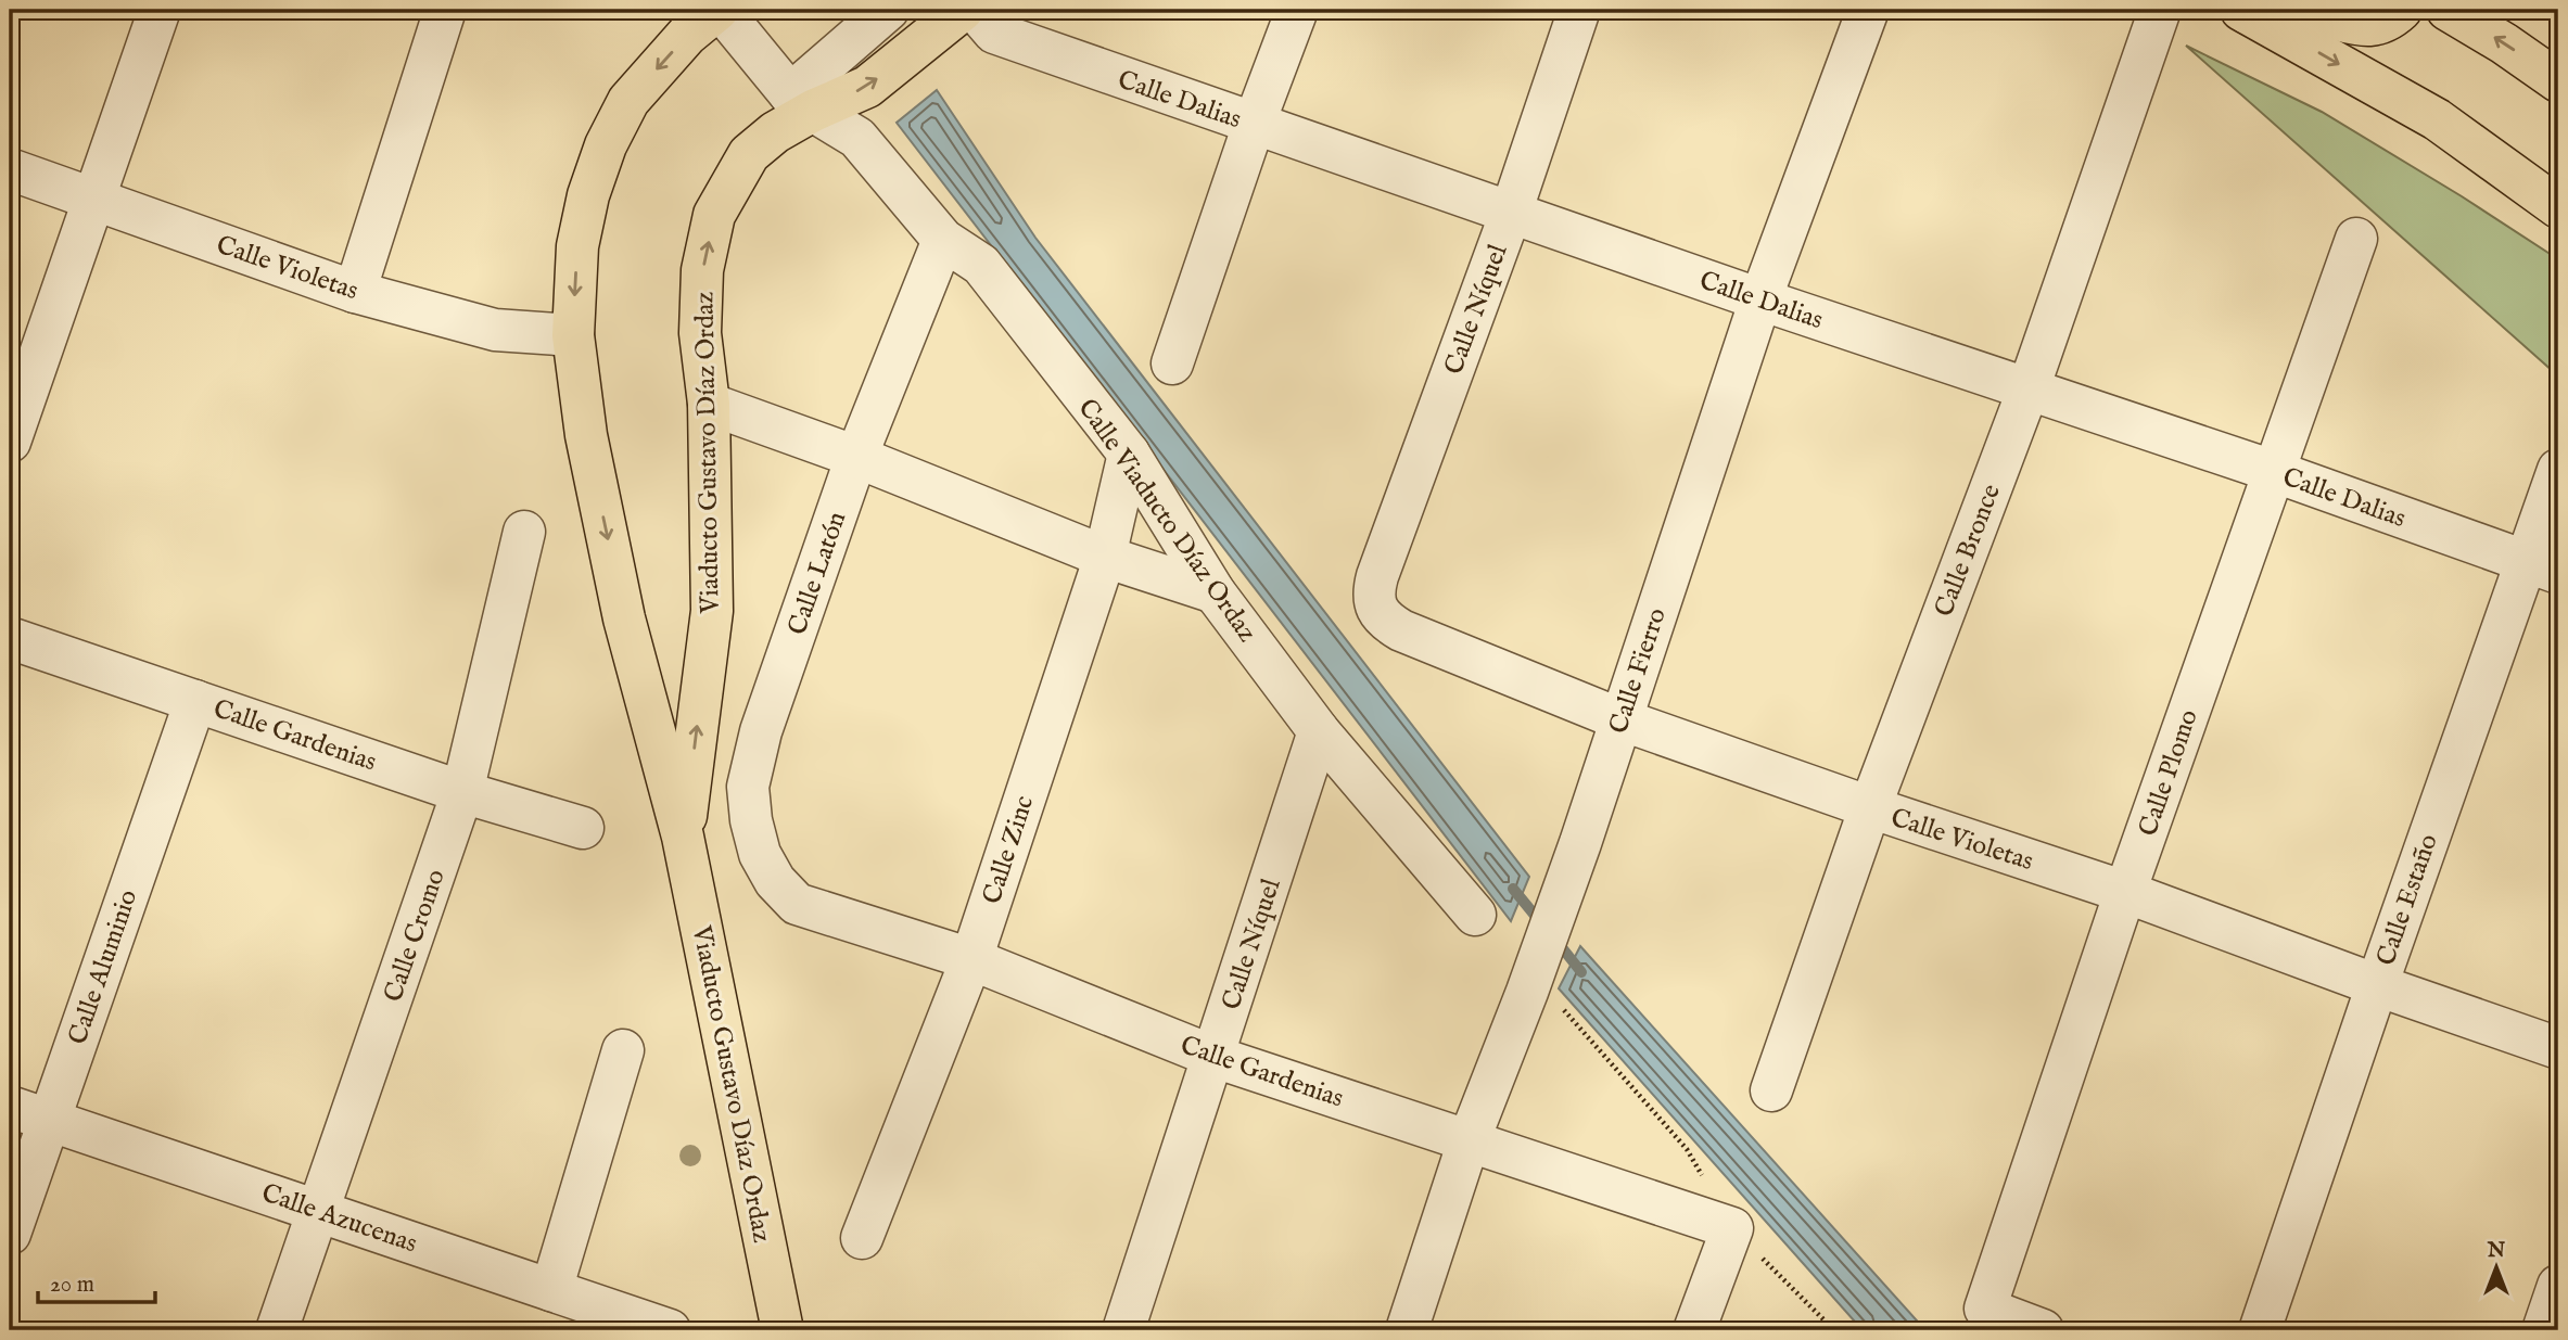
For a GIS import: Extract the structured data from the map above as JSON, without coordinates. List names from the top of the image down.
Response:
{
  "streets": {
    "main road": ["Viaducto Gustavo Díaz Ordaz"],
    "street": [
      "Calle Dalias",
      "Calle Violetas",
      "Calle Níquel",
      "Calle Viaducto Díaz Ordaz",
      "Calle Bronce",
      "Calle Latón",
      "Calle Fierro",
      "Calle Gardenias",
      "Calle Plomo",
      "Calle Zinc",
      "Calle Estaño",
      "Calle Cromo",
      "Calle Aluminio",
      "Calle Azucenas"
    ]
  },
  "crossings": [
    ["Calle Dalias", "Calle Níquel"],
    ["Calle Dalias", "Calle Bronce"],
    ["Calle Dalias", "Calle Fierro"],
    ["Calle Dalias", "Calle Plomo"],
    ["Calle Dalias", "Calle Estaño"],
    ["Calle Violetas", "Calle Níquel"],
    ["Calle Violetas", "Viaducto Gustavo Díaz Ordaz"],
    ["Calle Violetas", "Calle Bronce"],
    ["Calle Violetas", "Calle Fierro"],
    ["Calle Violetas", "Calle Plomo"],
    ["Calle Violetas", "Calle Estaño"],
    ["Calle Níquel", "Calle Viaducto Díaz Ordaz"],
    ["Calle Níquel", "Calle Gardenias"],
    ["Viaducto Gustavo Díaz Ordaz", "Calle Viaducto Díaz Ordaz"],
    ["Calle Viaducto Díaz Ordaz", "Calle Latón"],
    ["Calle Viaducto Díaz Ordaz", "Calle Zinc"],
    ["Calle Latón", "Calle Gardenias"],
    ["Calle Fierro", "Calle Gardenias"],
    ["Calle Gardenias", "Calle Zinc"],
    ["Calle Gardenias", "Calle Cromo"],
    ["Calle Gardenias", "Calle Aluminio"],
    ["Calle Cromo", "Calle Azucenas"],
    ["Calle Aluminio", "Calle Azucenas"]
  ],
  "scale_bar": "20 m",
  "north": "top"
}
